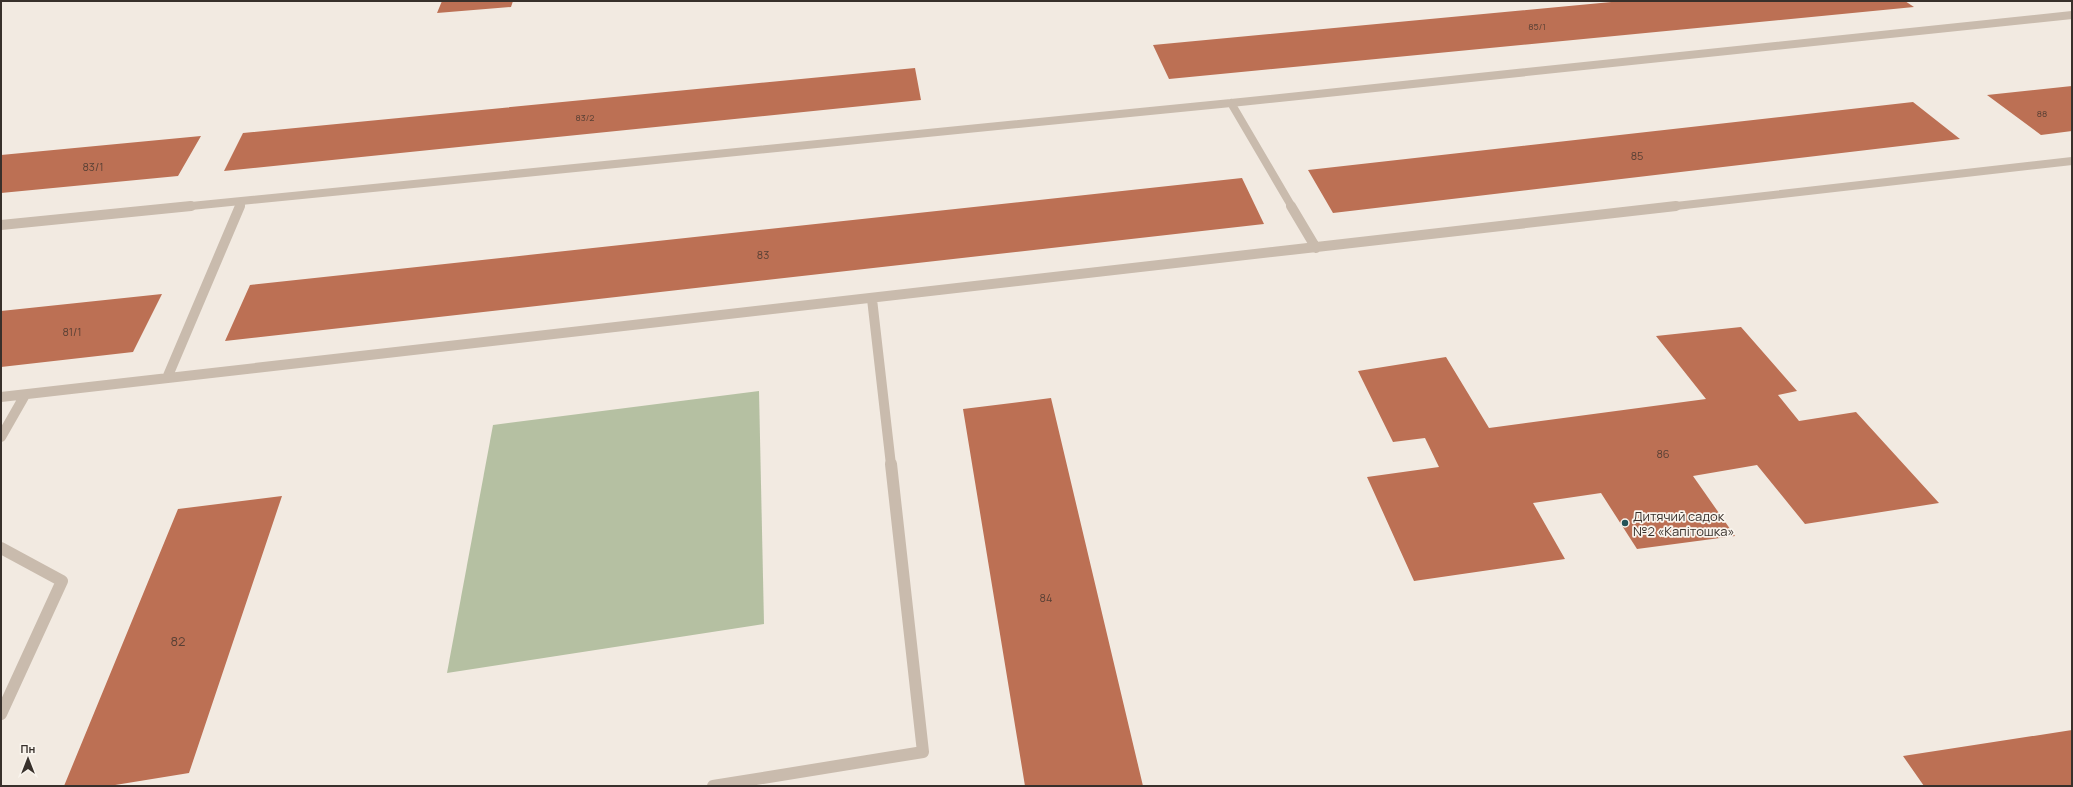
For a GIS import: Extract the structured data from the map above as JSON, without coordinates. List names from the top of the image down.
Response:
{
  "places": ["Дитячий садок №2 «Капітошка»"],
  "house_numbers": [
    "85/1",
    "88",
    "83/2",
    "85",
    "83/1",
    "83",
    "81/1",
    "86",
    "84",
    "82"
  ],
  "north": "top"
}
